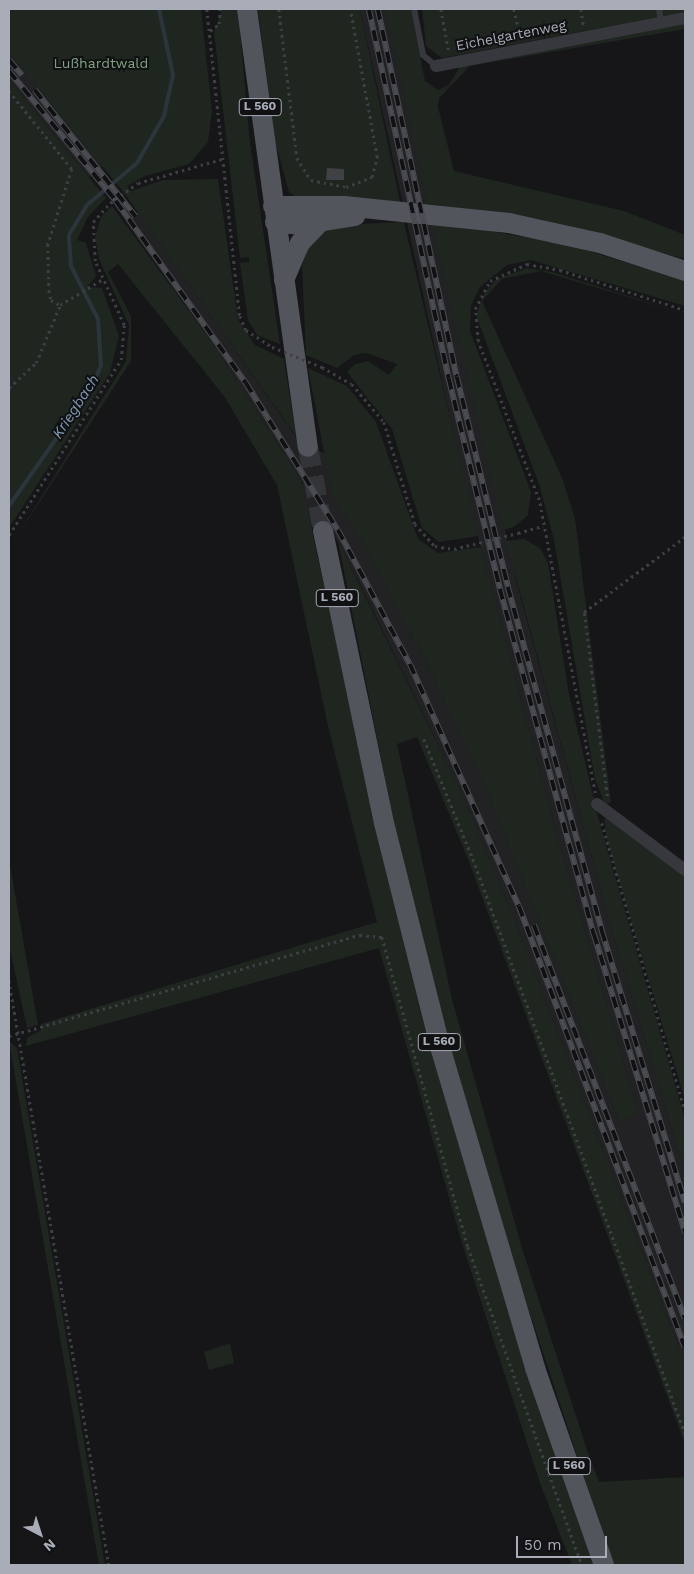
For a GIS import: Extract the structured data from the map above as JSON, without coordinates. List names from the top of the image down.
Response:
{
  "streets": {
    "main road": ["L 560"],
    "street": ["Eichelgartenweg"]
  },
  "water": ["Kriegbach"],
  "parks": ["Lußhardtwald"],
  "scale_bar": "50 m",
  "north": "bottom right"
}
